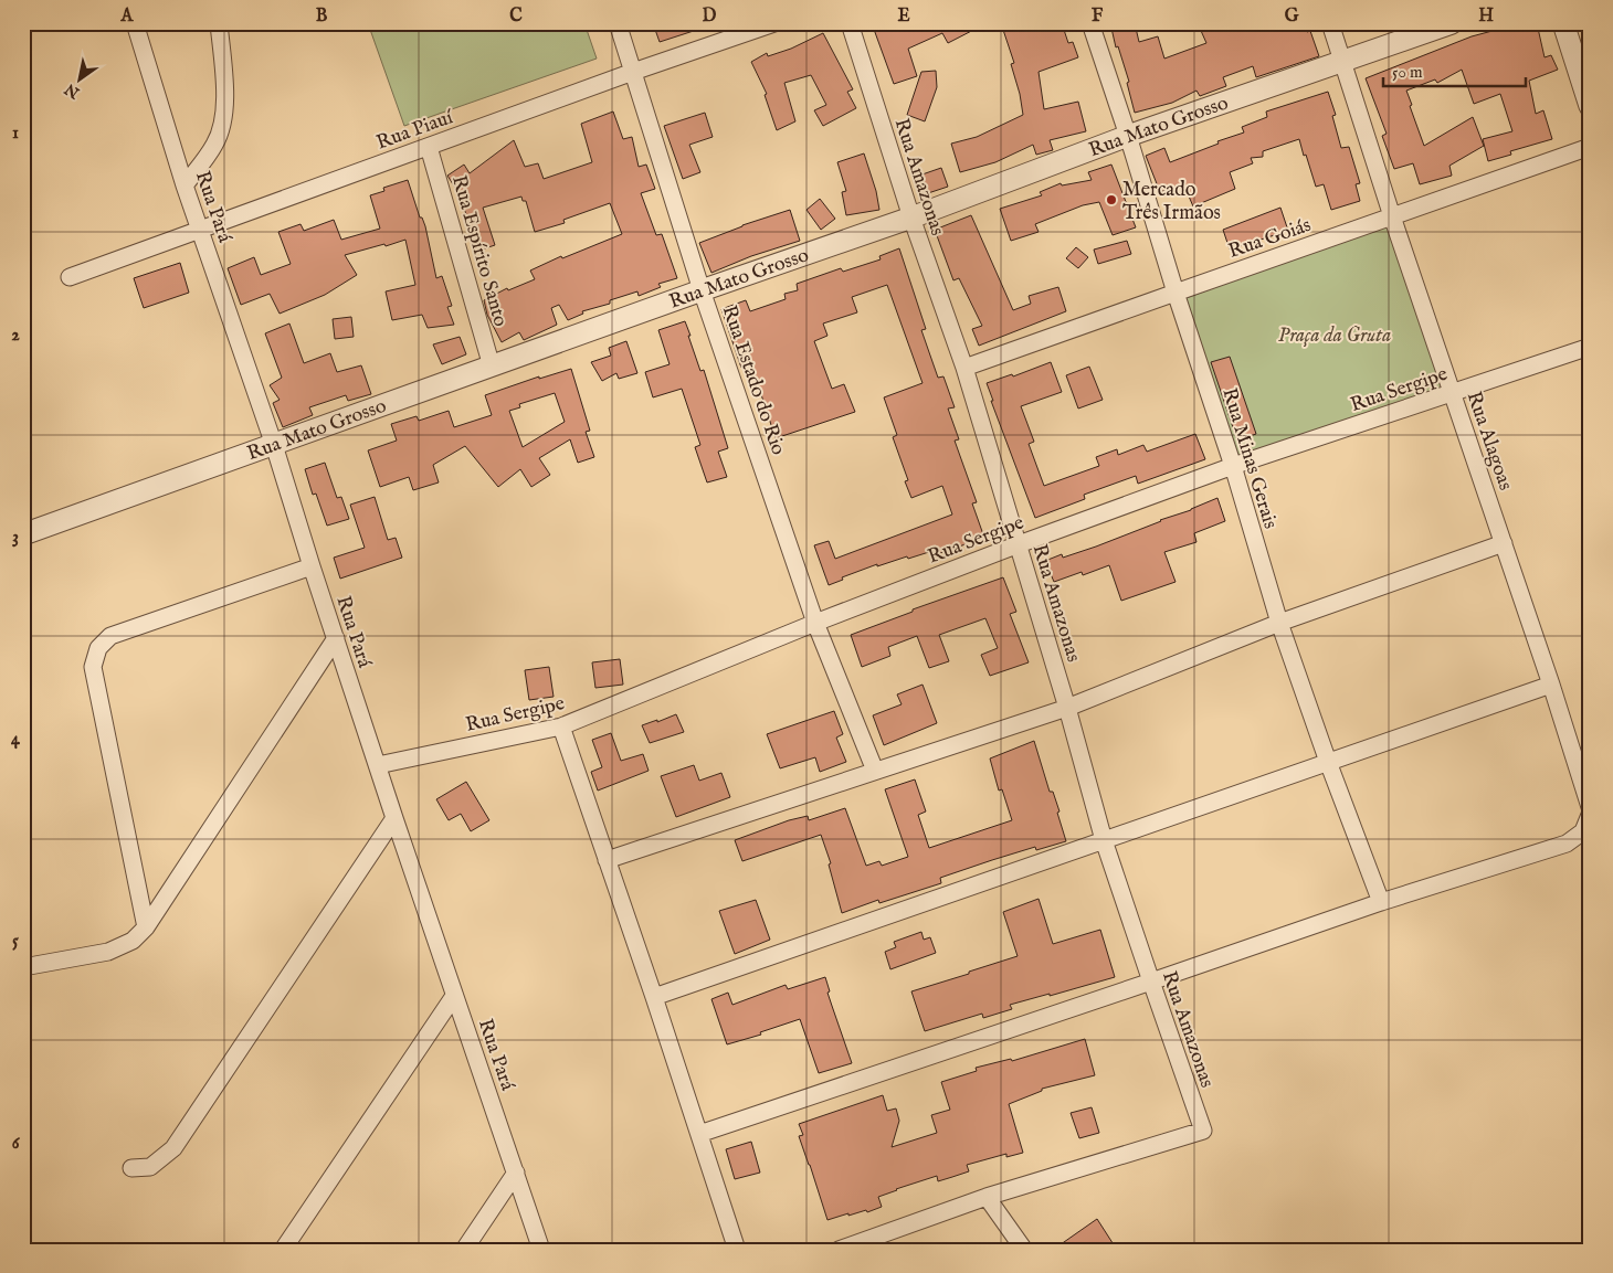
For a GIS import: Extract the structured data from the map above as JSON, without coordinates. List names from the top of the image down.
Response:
{
  "streets": {
    "street": [
      "Rua Mato Grosso",
      "Rua Piauí",
      "Rua Amazonas",
      "Rua Pará",
      "Rua Goiás",
      "Rua Espírito Santo",
      "Rua Estado do Rio",
      "Rua Sergipe",
      "Rua Alagoas",
      "Rua Minas Gerais"
    ]
  },
  "crossings": [
    ["Rua Mato Grosso", "Rua Amazonas"],
    ["Rua Mato Grosso", "Rua Pará"],
    ["Rua Mato Grosso", "Rua Espírito Santo"],
    ["Rua Mato Grosso", "Rua Estado do Rio"],
    ["Rua Mato Grosso", "Rua Alagoas"],
    ["Rua Mato Grosso", "Rua Minas Gerais"],
    ["Rua Piauí", "Rua Pará"],
    ["Rua Piauí", "Rua Espírito Santo"],
    ["Rua Piauí", "Rua Estado do Rio"],
    ["Rua Amazonas", "Rua Goiás"],
    ["Rua Amazonas", "Rua Sergipe"],
    ["Rua Pará", "Rua Sergipe"],
    ["Rua Goiás", "Rua Alagoas"],
    ["Rua Goiás", "Rua Minas Gerais"],
    ["Rua Estado do Rio", "Rua Sergipe"],
    ["Rua Sergipe", "Rua Alagoas"],
    ["Rua Sergipe", "Rua Minas Gerais"]
  ],
  "parks": ["Praça da Gruta"],
  "places": ["Mercado Três Irmãos"],
  "scale_bar": "50 m",
  "north": "bottom left",
  "grid": {
    "columns": [
      "A",
      "B",
      "C",
      "D",
      "E",
      "F",
      "G",
      "H"
    ],
    "rows": [
      "1",
      "2",
      "3",
      "4",
      "5",
      "6"
    ]
  }
}
